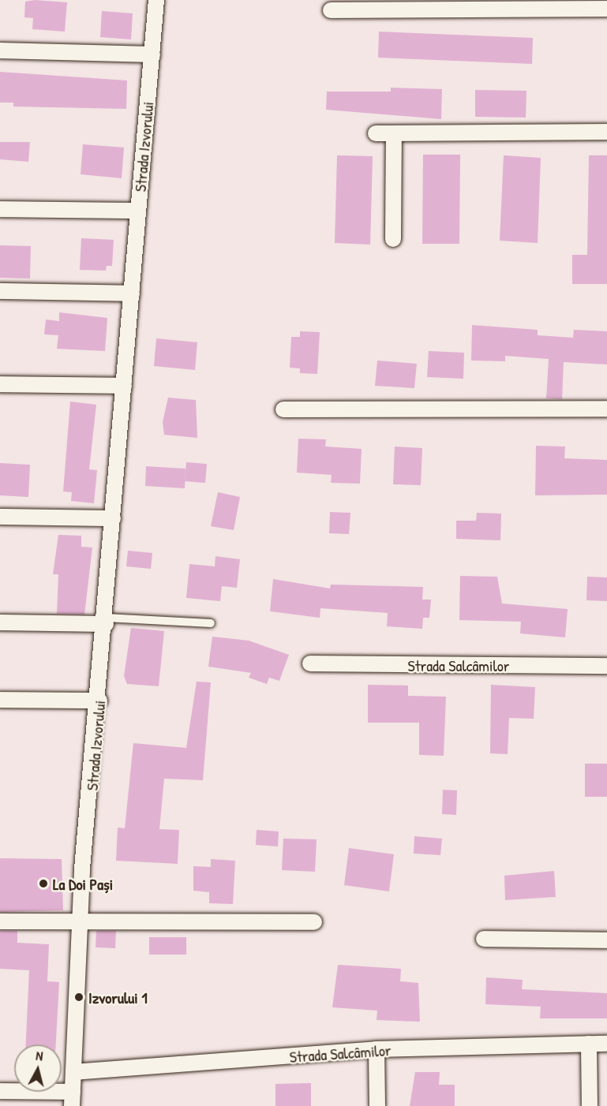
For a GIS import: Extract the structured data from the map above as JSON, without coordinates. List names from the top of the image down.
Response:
{
  "streets": {
    "street": ["Strada Izvorului", "Strada Salcâmilor"]
  },
  "crossings": [
    ["Strada Izvorului", "Strada Salcâmilor"]
  ],
  "places": ["La Doi Pași", "Izvorului 1"],
  "north": "top"
}
